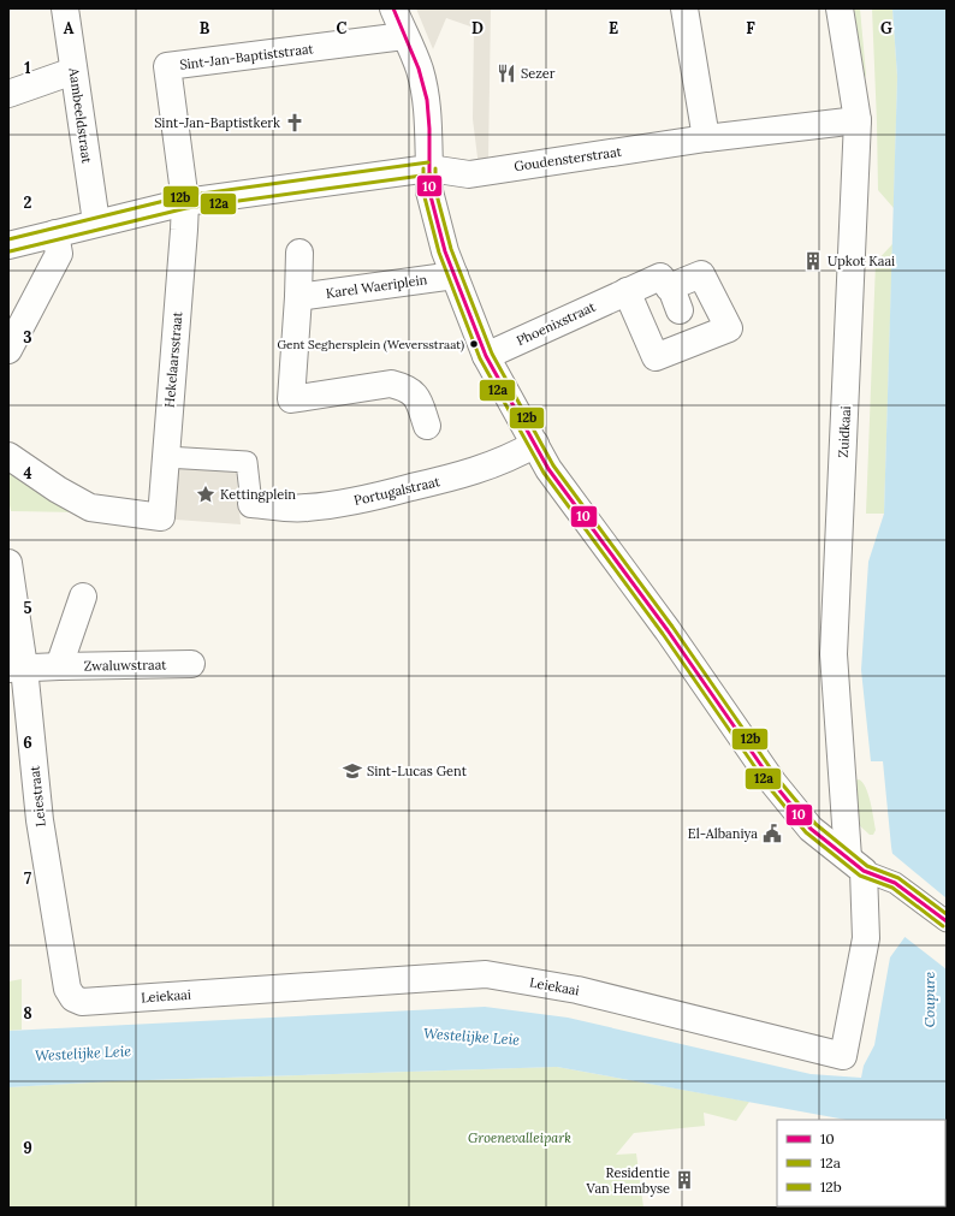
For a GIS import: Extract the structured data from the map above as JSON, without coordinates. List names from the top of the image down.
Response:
{
  "streets": {
    "street": [
      "Sint-Jan-Baptiststraat",
      "Aambeeldstraat",
      "Goudensterstraat",
      "Karel Waeriplein",
      "Phoenixstraat",
      "Hekelaarsstraat",
      "Zuidkaai",
      "Portugalstraat",
      "Zwaluwstraat",
      "Leiestraat",
      "Leiekaai"
    ]
  },
  "crossings": [
    ["Sint-Jan-Baptiststraat", "Goudensterstraat"],
    ["Sint-Jan-Baptiststraat", "Hekelaarsstraat"],
    ["Aambeeldstraat", "Goudensterstraat"],
    ["Goudensterstraat", "Hekelaarsstraat"],
    ["Goudensterstraat", "Zuidkaai"],
    ["Zuidkaai", "Leiekaai"],
    ["Zwaluwstraat", "Leiestraat"],
    ["Leiestraat", "Leiekaai"]
  ],
  "water": ["Coupure", "Westelijke Leie"],
  "parks": ["Groenevalleipark"],
  "places": {
    "restaurant": ["Sezer"],
    "church": ["Sint-Jan-Baptistkerk"],
    "building": ["Upkot Kaai", "Residentie Van Hembyse"],
    "other": ["Gent Seghersplein (Weversstraat)"],
    "place": ["Kettingplein"],
    "school or university": ["Sint-Lucas Gent"],
    "public building": ["El-Albaniya"]
  },
  "lines": ["transit line 10", "transit line 12b", "transit line 12a"],
  "legend": ["10", "12a", "12b"],
  "grid": {
    "columns": [
      "A",
      "B",
      "C",
      "D",
      "E",
      "F",
      "G"
    ],
    "rows": [
      "1",
      "2",
      "3",
      "4",
      "5",
      "6",
      "7",
      "8",
      "9"
    ]
  }
}
